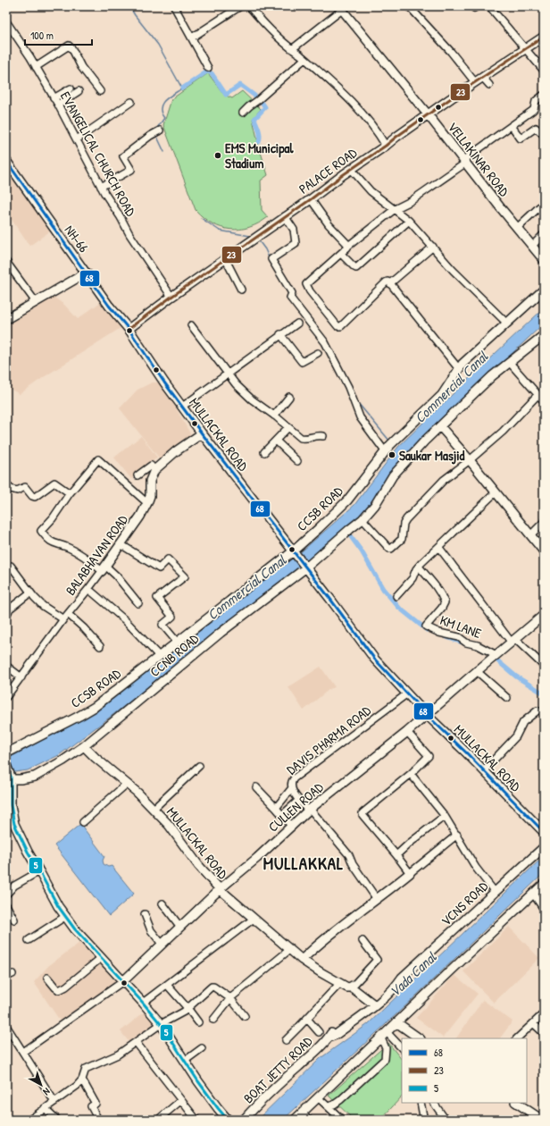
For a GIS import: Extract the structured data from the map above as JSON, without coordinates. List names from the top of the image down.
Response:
{
  "streets": {
    "main road": [
      "VELLAKINAR ROAD",
      "PALACE ROAD",
      "NH-66",
      "MULLACKAL ROAD",
      "CCSB ROAD",
      "BALABHAVAN ROAD",
      "CCNB ROAD",
      "CULLEN ROAD",
      "VCNS ROAD",
      "BOAT JETTY ROAD"
    ],
    "street": ["EVANGELICAL CHURCH ROAD", "KM LANE", "DAVIS PHARMA ROAD"]
  },
  "crossings": [
    ["EVANGELICAL CHURCH ROAD", "PALACE ROAD"],
    ["VELLAKINAR ROAD", "PALACE ROAD"],
    ["PALACE ROAD", "NH-66"],
    ["PALACE ROAD", "MULLACKAL ROAD"],
    ["NH-66", "MULLACKAL ROAD"],
    ["MULLACKAL ROAD", "CCSB ROAD"],
    ["MULLACKAL ROAD", "CCNB ROAD"],
    ["MULLACKAL ROAD", "DAVIS PHARMA ROAD"],
    ["MULLACKAL ROAD", "CULLEN ROAD"],
    ["MULLACKAL ROAD", "VCNS ROAD"],
    ["MULLACKAL ROAD", "BOAT JETTY ROAD"],
    ["KM LANE", "CULLEN ROAD"],
    ["DAVIS PHARMA ROAD", "CULLEN ROAD"],
    ["VCNS ROAD", "BOAT JETTY ROAD"]
  ],
  "districts": ["MULLAKKAL"],
  "water": ["Commercial Canal", "Vada Canal"],
  "places": ["EMS Municipal Stadium", "Saukar Masjid"],
  "lines": ["transit line 23", "transit line 68", "transit line 5"],
  "legend": ["68", "23", "5"],
  "scale_bar": "100 m",
  "north": "bottom right"
}
